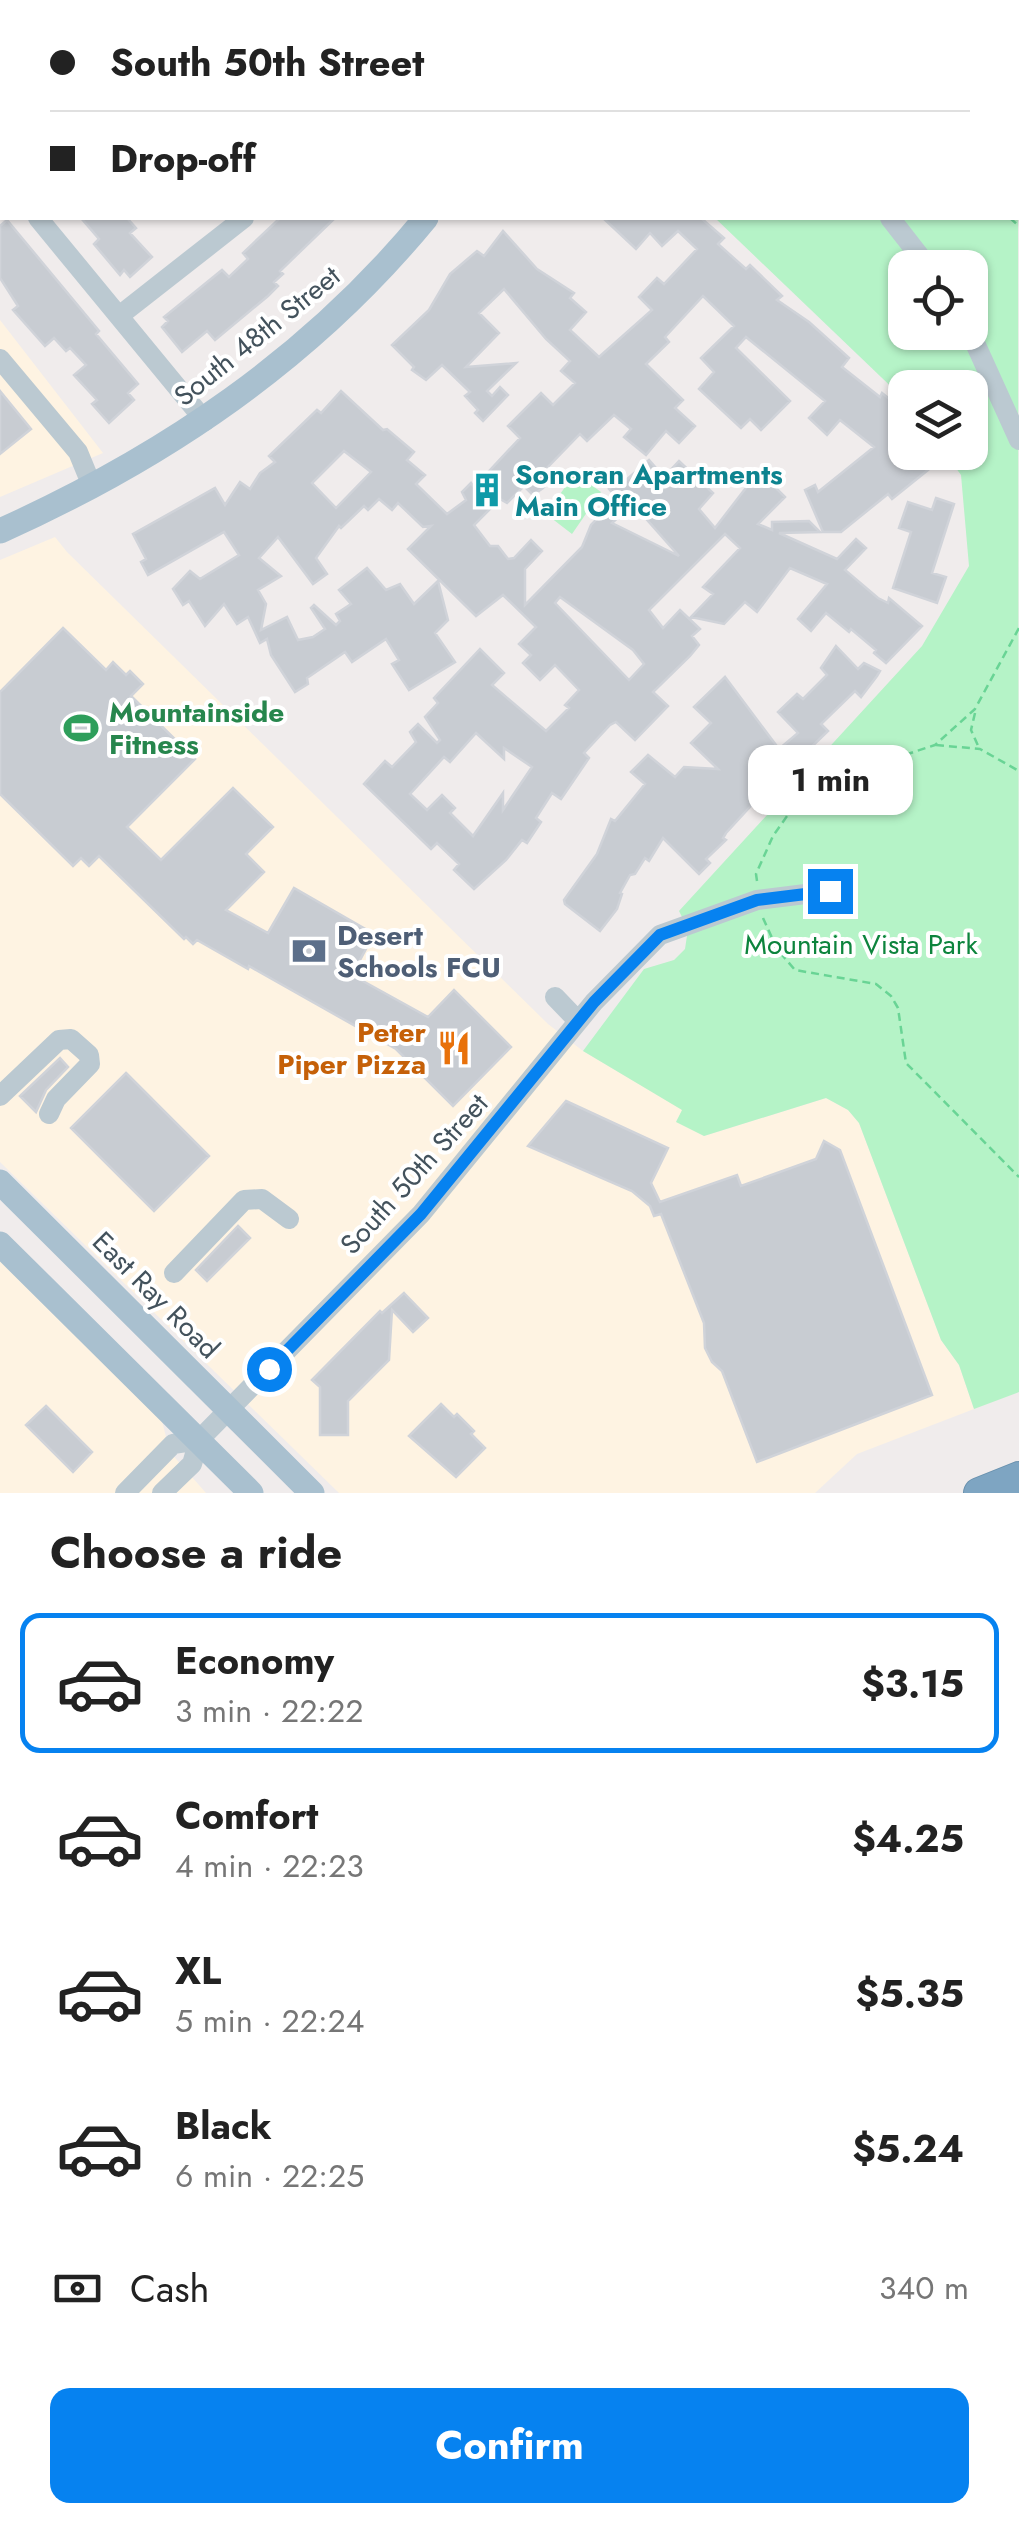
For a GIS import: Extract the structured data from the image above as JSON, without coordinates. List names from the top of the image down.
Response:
{
  "streets": {
    "main road": ["South 48th Street", "East Ray Road"],
    "street": ["South 50th Street"]
  },
  "crossings": [
    ["South 50th Street", "East Ray Road"]
  ],
  "parks": ["Mountain Vista Park"],
  "places": {
    "building": ["Sonoran Apartments Main Office"],
    "sports": ["Mountainside Fitness"],
    "bank": ["Desert Schools FCU"],
    "restaurant": ["Peter Piper Pizza"]
  },
  "page": {
    "banner": ["South 50th Street", "Drop-off"],
    "bubble": "1 min",
    "heading": "Choose a ride",
    "list": [
      {
        "name": "Economy",
        "note": "3 min · 22:22",
        "value": "$3.15"
      },
      {
        "name": "Comfort",
        "note": "4 min · 22:23",
        "value": "$4.25"
      },
      {
        "name": "XL",
        "note": "5 min · 22:24",
        "value": "$5.35"
      },
      {
        "name": "Black",
        "note": "6 min · 22:25",
        "value": "$5.24"
      }
    ],
    "pay": ["Cash", "340 m"],
    "buttons": "Confirm"
  }
}
